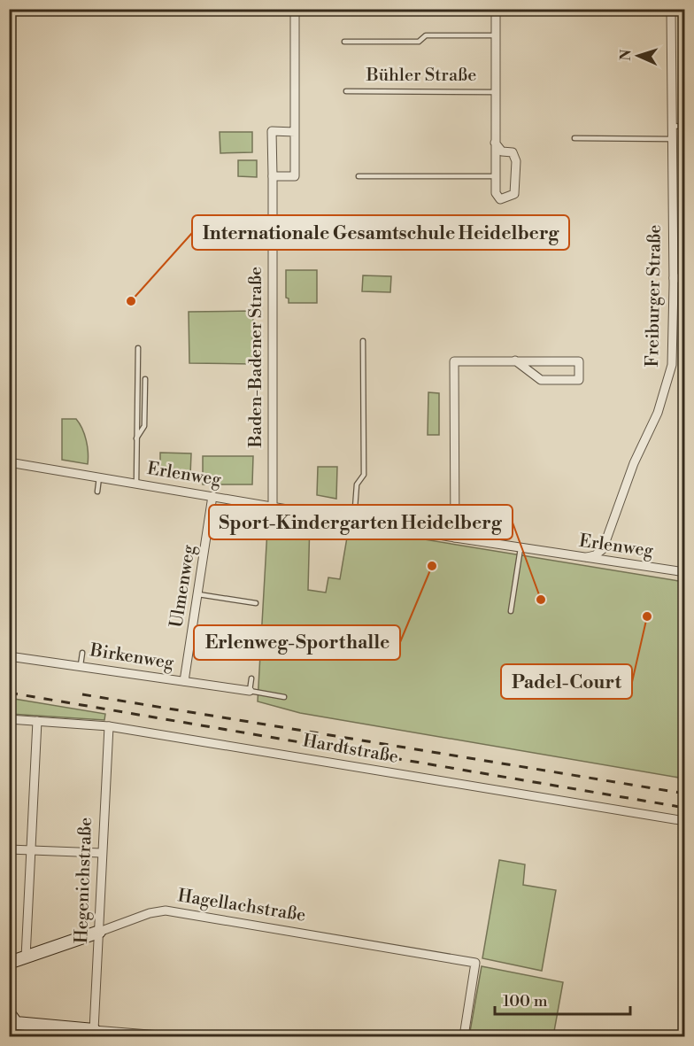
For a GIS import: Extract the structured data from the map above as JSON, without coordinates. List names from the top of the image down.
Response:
{
  "streets": {
    "street": [
      "Bühler Straße",
      "Freiburger Straße",
      "Baden-Badener Straße",
      "Erlenweg",
      "Ulmenweg",
      "Birkenweg",
      "Hardtstraße",
      "Hegenichstraße",
      "Hagellachstraße"
    ]
  },
  "crossings": [
    ["Freiburger Straße", "Erlenweg"],
    ["Baden-Badener Straße", "Erlenweg"],
    ["Erlenweg", "Ulmenweg"],
    ["Ulmenweg", "Birkenweg"],
    ["Hardtstraße", "Hegenichstraße"],
    ["Hegenichstraße", "Hagellachstraße"]
  ],
  "places": [
    "Internationale Gesamtschule Heidelberg",
    "Erlenweg-Sporthalle",
    "Sport-Kindergarten Heidelberg",
    "Padel-Court"
  ],
  "scale_bar": "100 m",
  "north": "left"
}
